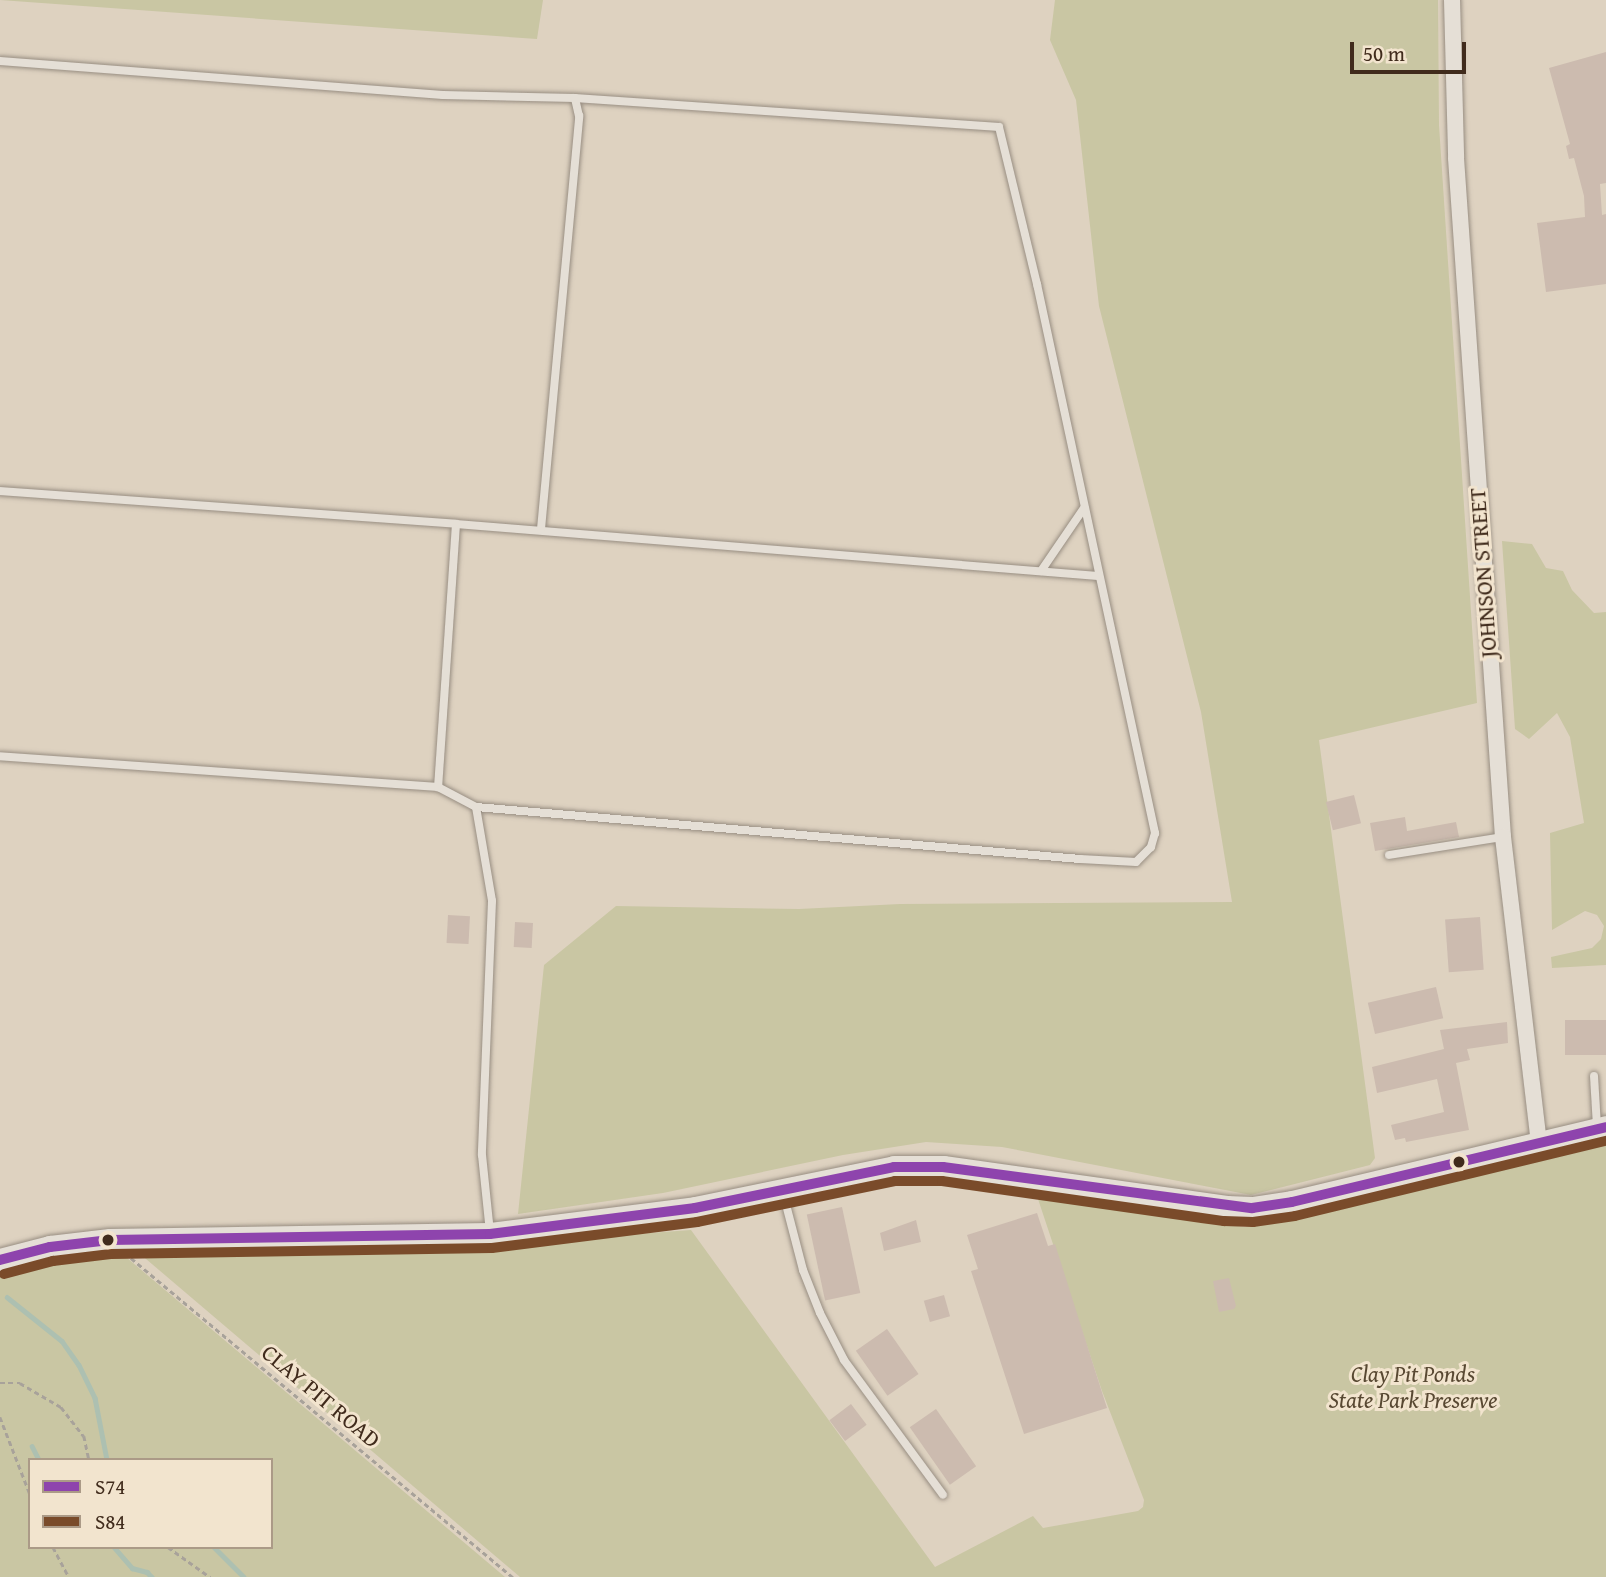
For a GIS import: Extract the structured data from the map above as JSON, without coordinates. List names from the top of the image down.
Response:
{
  "streets": {
    "street": ["JOHNSON STREET"],
    "path": ["CLAY PIT ROAD"]
  },
  "parks": ["Clay Pit Ponds State Park Preserve"],
  "lines": ["transit line S74", "transit line S84"],
  "legend": ["S74", "S84"],
  "scale_bar": "50 m"
}
